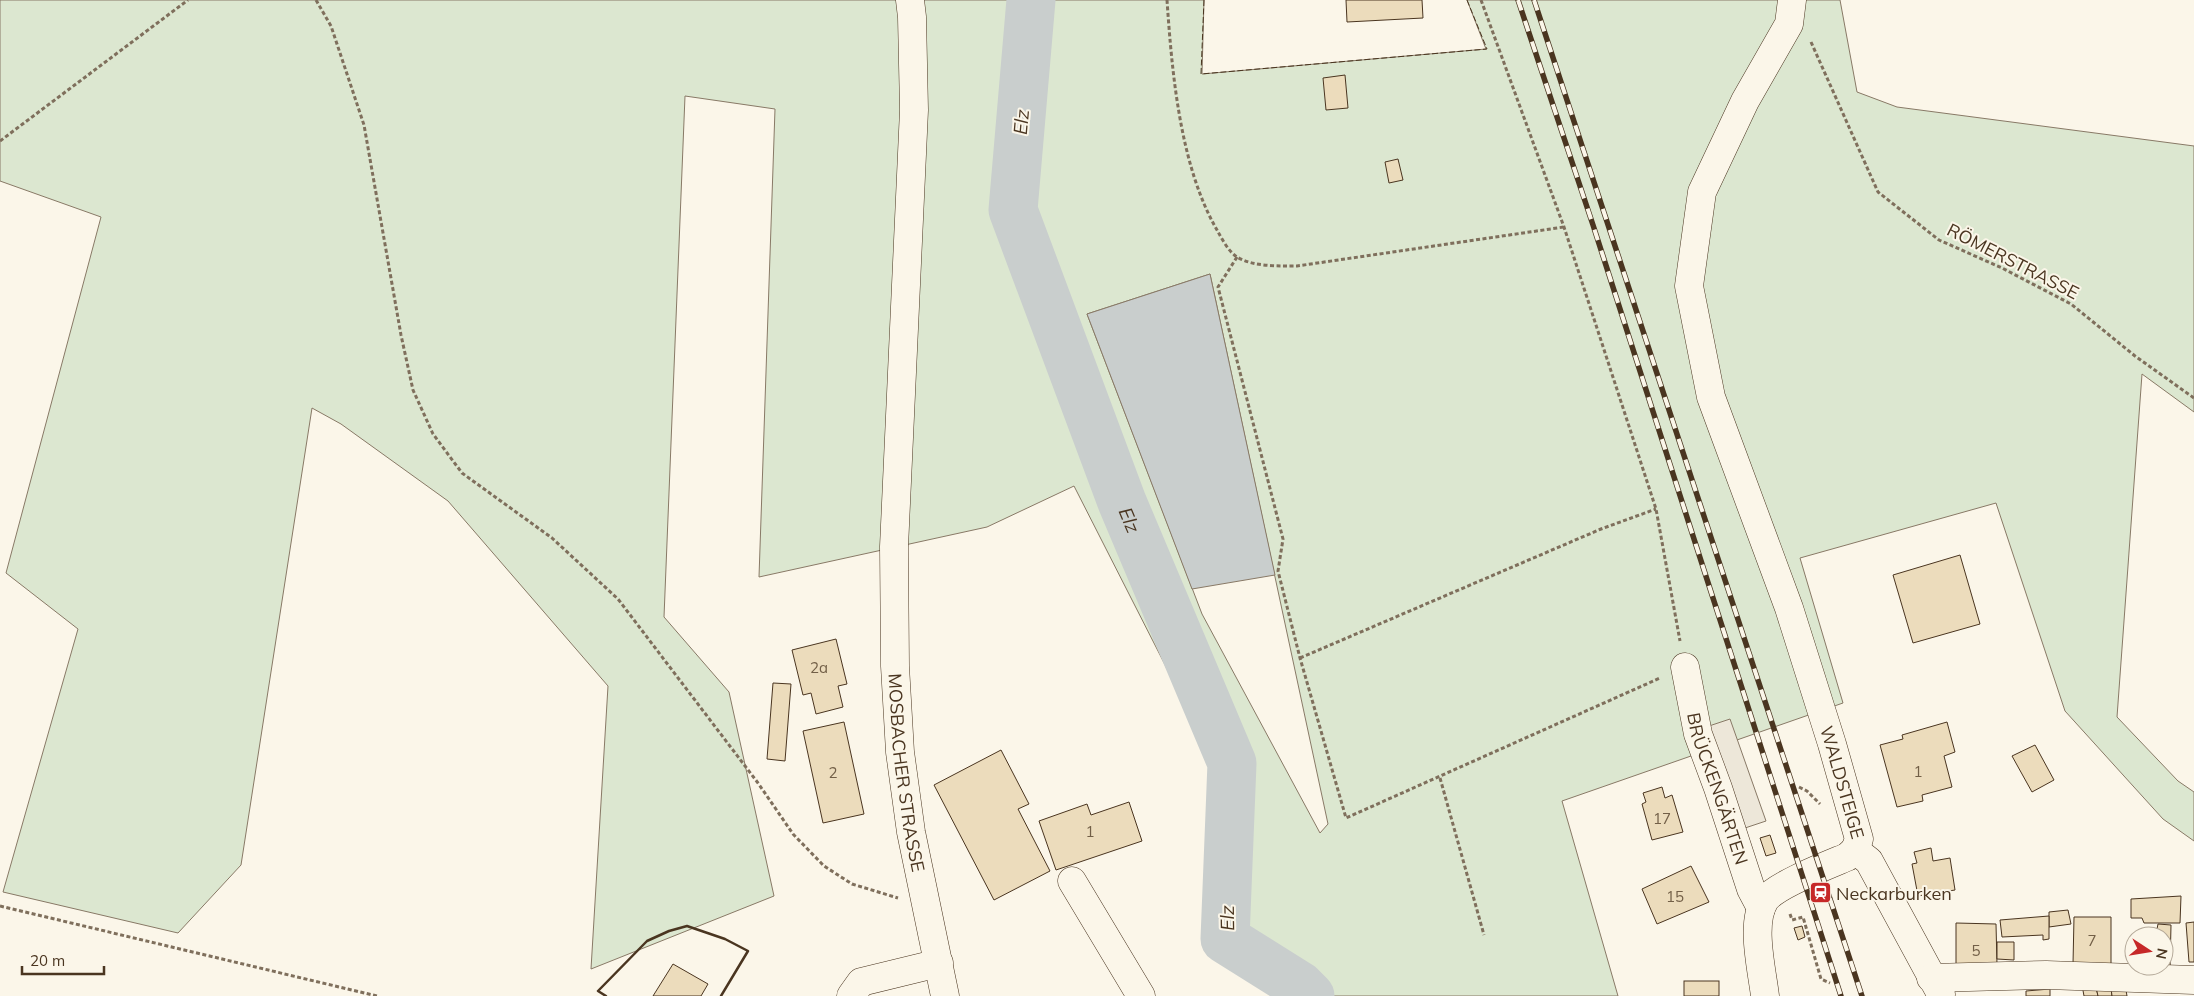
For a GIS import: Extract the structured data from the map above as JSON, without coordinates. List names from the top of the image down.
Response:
{
  "streets": {
    "street": ["MOSBACHER STRASSE", "WALDSTEIGE", "BRÜCKENGÄRTEN"],
    "path": ["RÖMERSTRASSE"]
  },
  "crossings": [
    ["RÖMERSTRASSE", "WALDSTEIGE"]
  ],
  "water": ["Elz"],
  "places": {
    "station": ["Neckarburken"]
  },
  "house_numbers": [
    "2a",
    "1",
    "2",
    "17",
    "1",
    "15",
    "7",
    "5"
  ],
  "scale_bar": "20 m",
  "north": "right"
}
